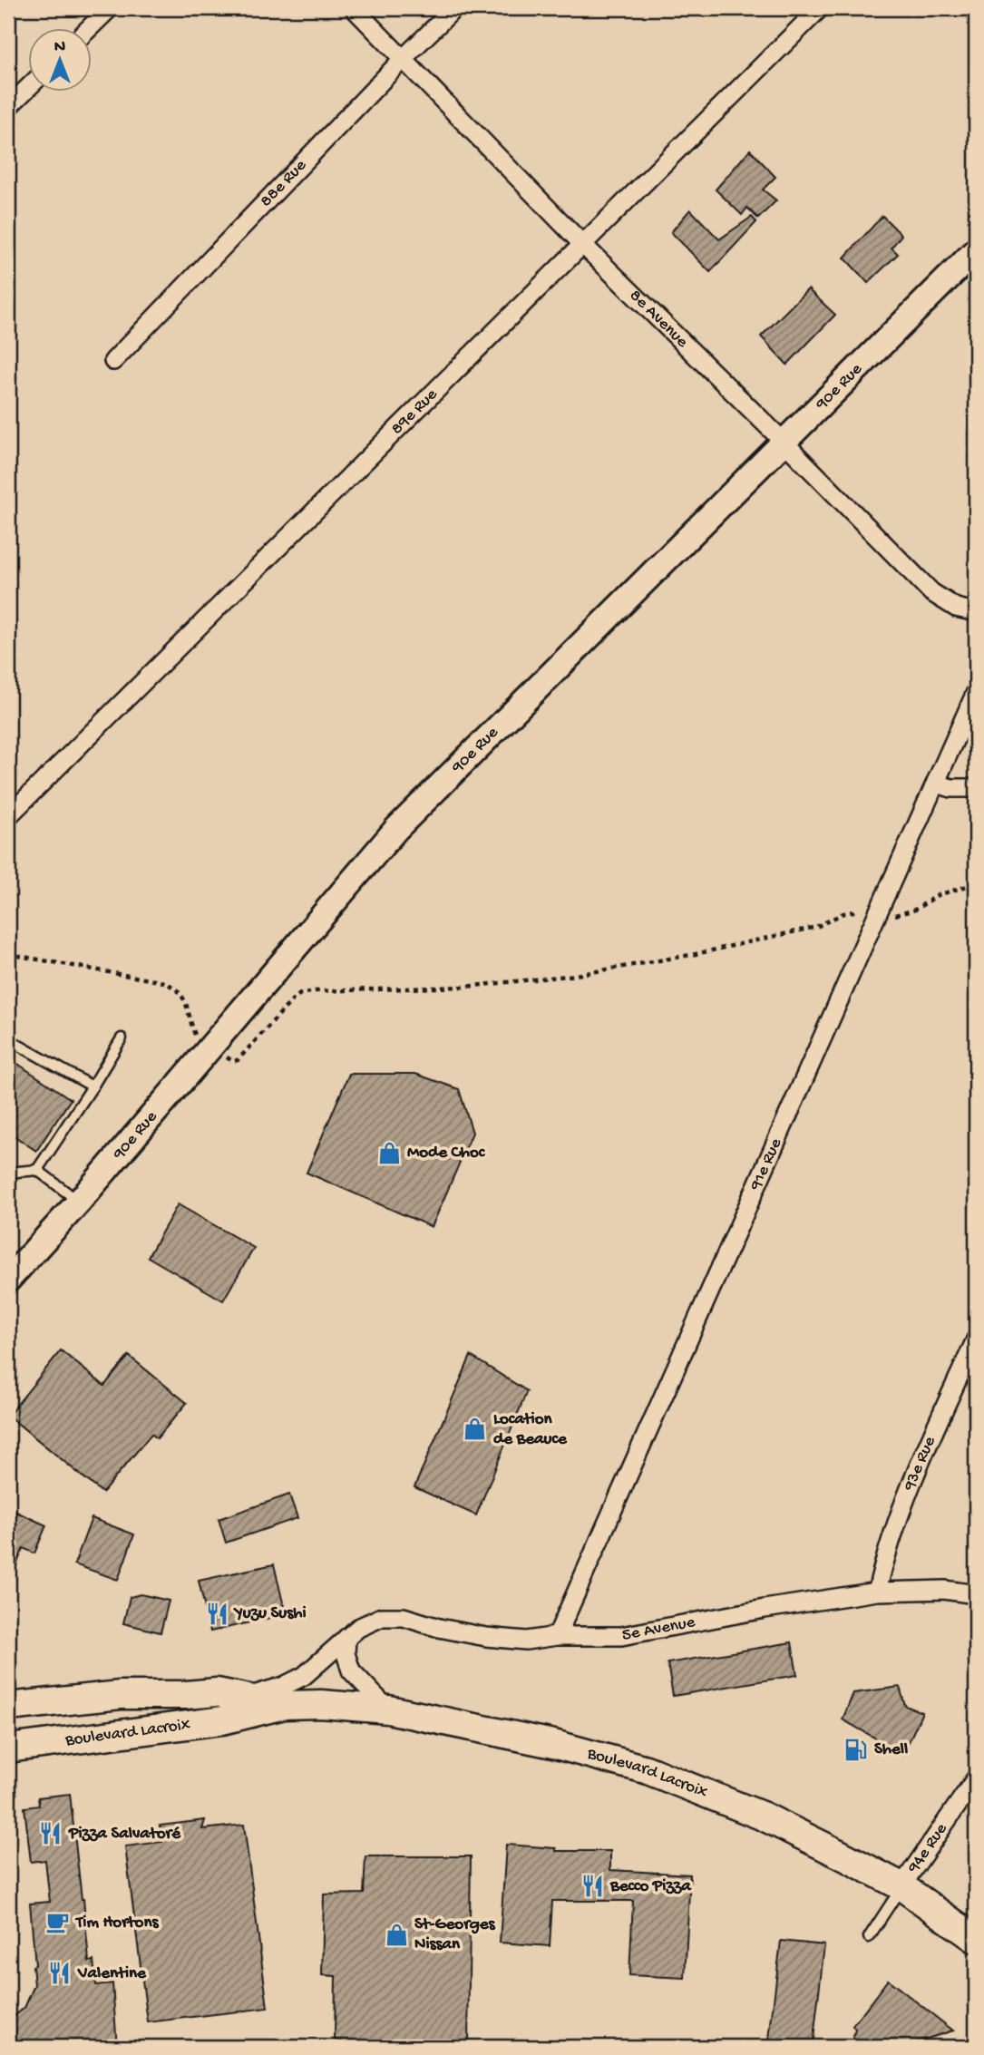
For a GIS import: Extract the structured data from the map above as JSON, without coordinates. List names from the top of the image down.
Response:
{
  "streets": {
    "main road": ["Boulevard Lacroix"],
    "street": [
      "88e Rue",
      "8e Avenue",
      "90e Rue",
      "89e Rue",
      "91e Rue",
      "93e Rue",
      "5e Avenue",
      "94e Rue"
    ]
  },
  "crossings": [
    ["88e Rue", "8e Avenue"],
    ["8e Avenue", "90e Rue"],
    ["8e Avenue", "89e Rue"],
    ["91e Rue", "5e Avenue"],
    ["93e Rue", "5e Avenue"],
    ["5e Avenue", "Boulevard Lacroix"],
    ["Boulevard Lacroix", "94e Rue"]
  ],
  "places": {
    "shop": ["Mode Choc", "Location de Beauce", "St-Georges Nissan"],
    "restaurant": [
      "Yuzu Sushi",
      "Pizza Salvatoré",
      "Becco Pizza",
      "Valentine"
    ],
    "fuel station": ["Shell"],
    "cafe": ["Tim Hortons"]
  },
  "north": "top"
}
